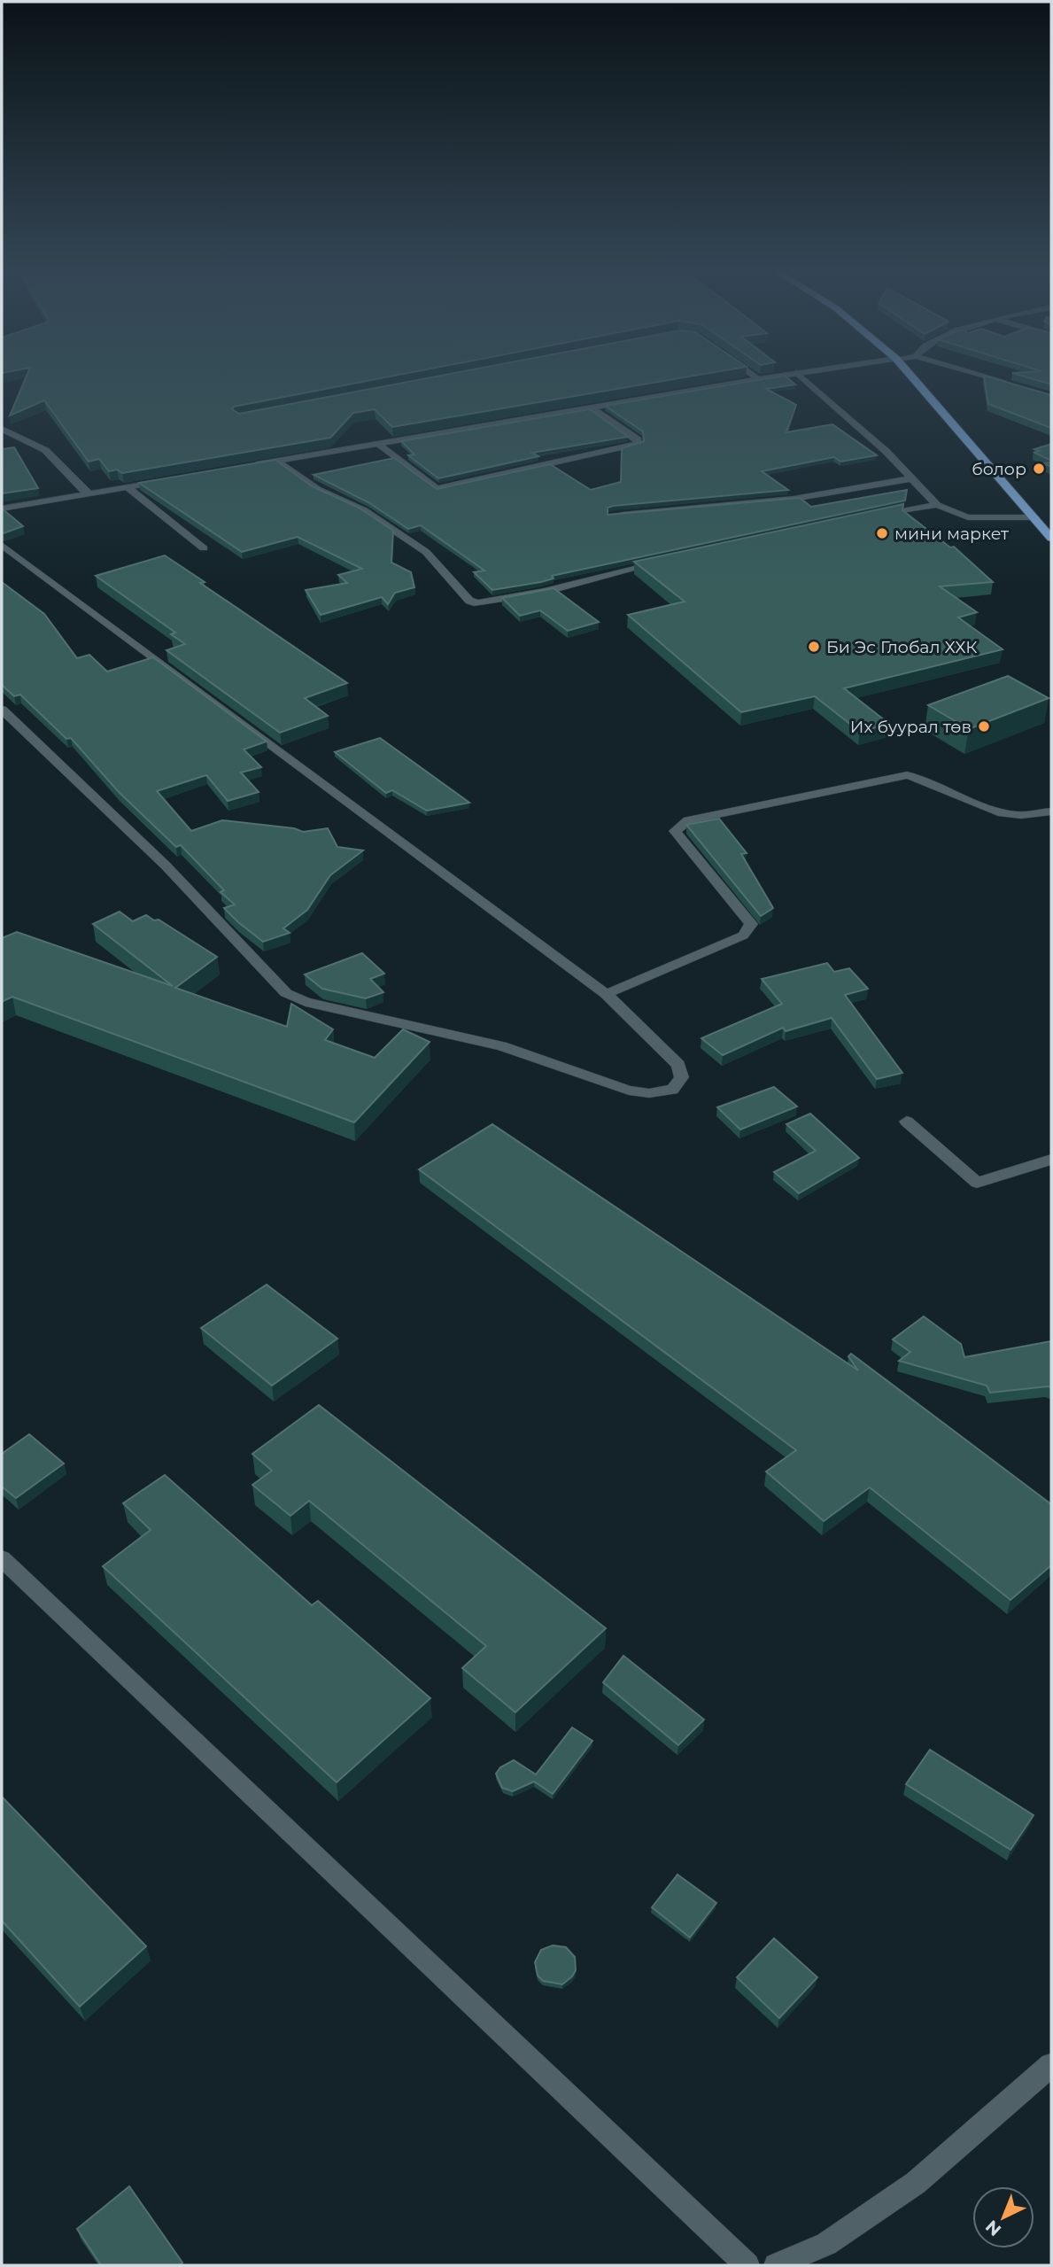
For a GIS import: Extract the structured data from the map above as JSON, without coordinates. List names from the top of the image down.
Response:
{
  "places": [
    "болор",
    "мини маркет",
    "Би Эс Глобал ХХК",
    "Их буурал төв"
  ],
  "north": "bottom left"
}
